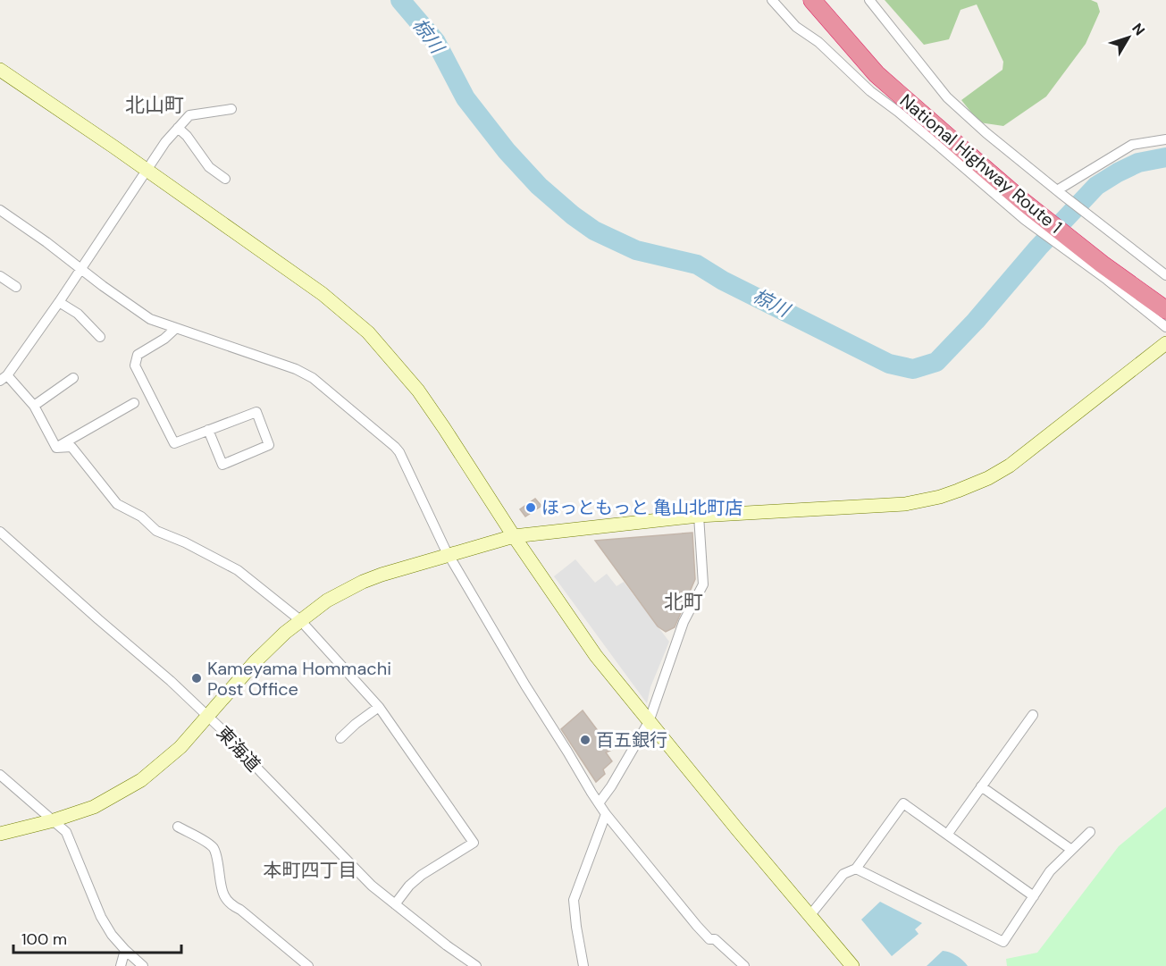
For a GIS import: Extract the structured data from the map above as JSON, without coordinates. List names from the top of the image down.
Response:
{
  "streets": {
    "highway": ["National Highway Route 1"],
    "street": ["東海道"]
  },
  "districts": ["北山町", "北町", "本町四丁目"],
  "water": ["椋川"],
  "places": ["ほっともっと 亀山北町店", "Kameyama Hommachi Post Office", "百五銀行"],
  "scale_bar": "100 m",
  "north": "top right"
}
